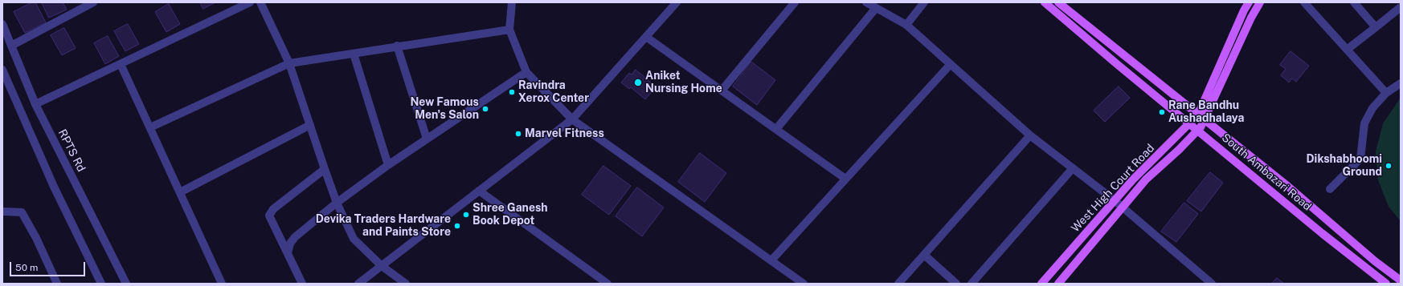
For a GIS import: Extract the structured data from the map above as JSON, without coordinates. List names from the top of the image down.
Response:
{
  "streets": {
    "main road": ["South Ambazari Road", "West High Court Road"],
    "street": ["RPTS Rd"]
  },
  "crossings": [
    ["South Ambazari Road", "West High Court Road"]
  ],
  "places": [
    "Aniket Nursing Home",
    "Ravindra Xerox Center",
    "New Famous Men's Salon",
    "Rane Bandhu Aushadhalaya",
    "Marvel Fitness",
    "Dikshabhoomi Ground",
    "Shree Ganesh Book Depot",
    "Devika Traders Hardware and Paints Store"
  ],
  "scale_bar": "50 m"
}
